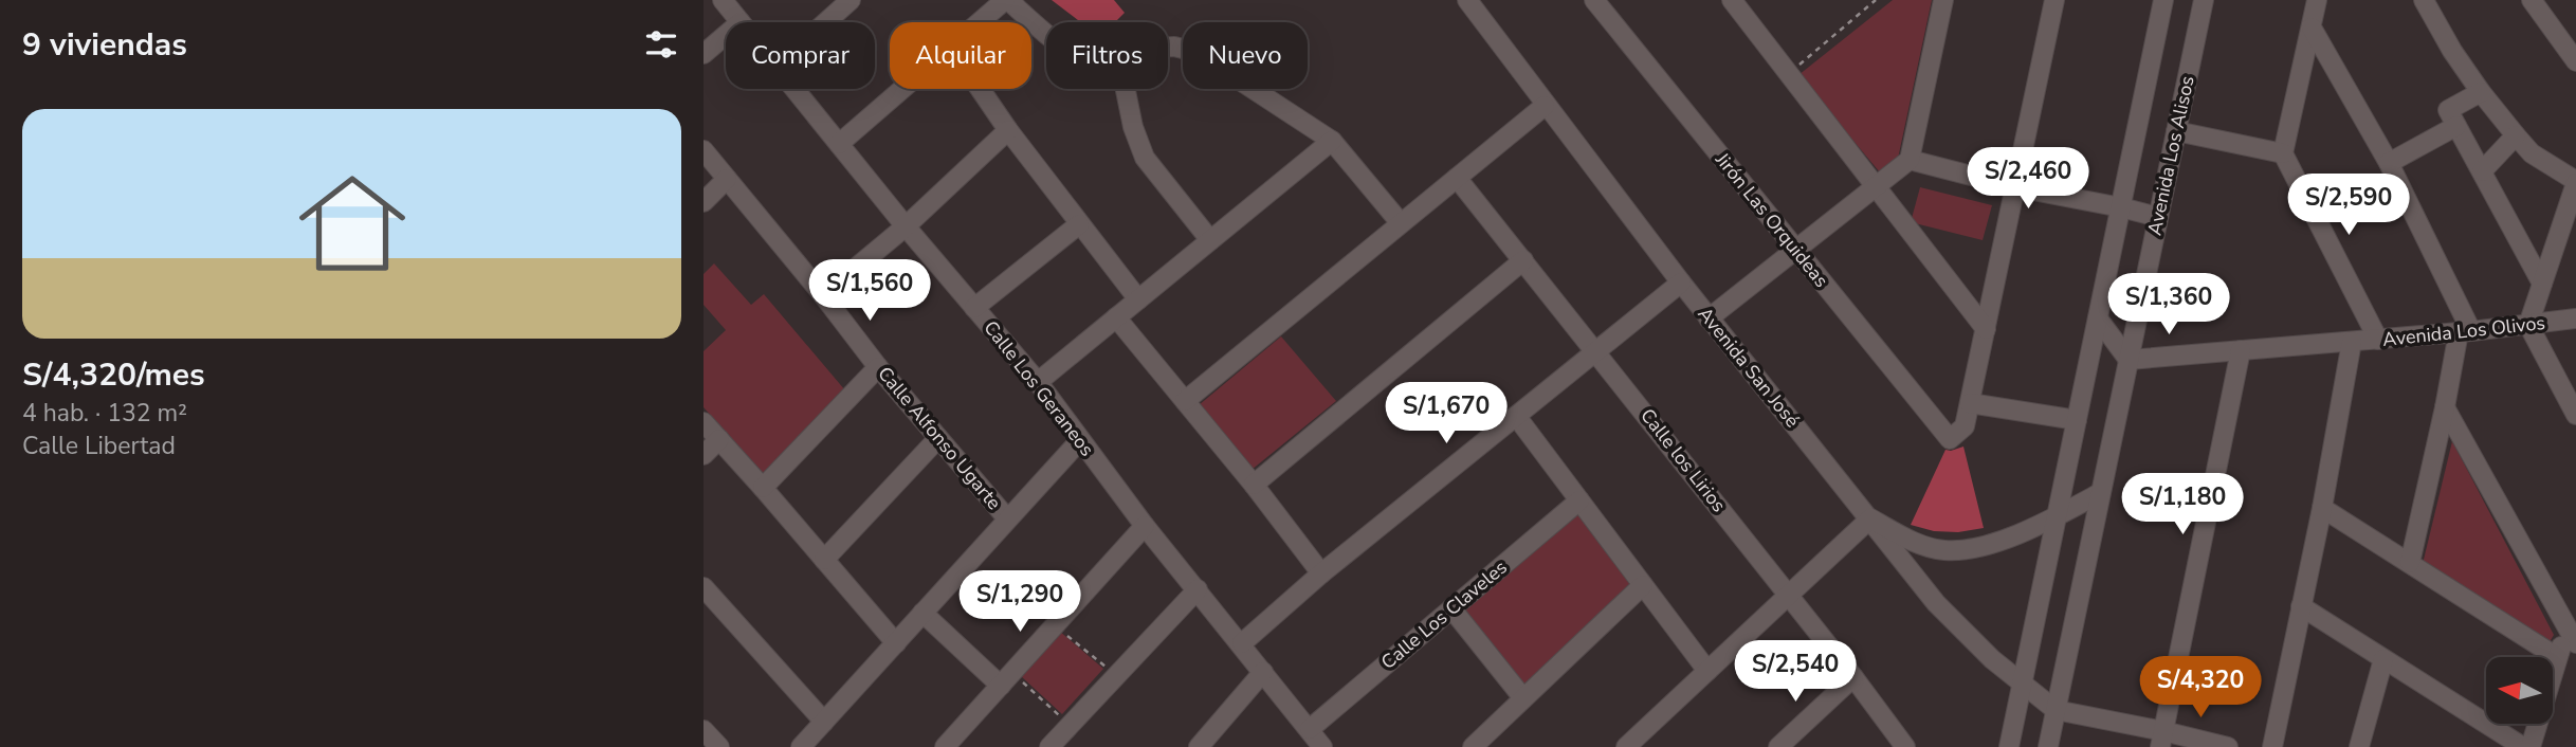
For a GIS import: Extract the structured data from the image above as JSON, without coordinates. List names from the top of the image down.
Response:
{
  "streets": {
    "street": [
      "Avenida Los Alisos",
      "Jirón Las Orquideas",
      "Avenida Los Olivos",
      "Avenida San José",
      "Calle Los Geraneos",
      "Calle Alfonso Ugarte",
      "Calle los Lirios",
      "Calle Los Claveles"
    ]
  },
  "crossings": [
    ["Avenida Los Alisos", "Avenida Los Olivos"],
    ["Avenida Los Alisos", "Avenida San José"],
    ["Calle Los Geraneos", "Calle Los Claveles"]
  ],
  "north": "left",
  "page": {
    "heading": "9 viviendas",
    "chip": [
      "Comprar",
      "Alquilar",
      "Filtros",
      "Nuevo"
    ],
    "list": [
      {
        "name": "S/4,320/mes",
        "note": "4 hab. · 132 m² · Calle Libertad"
      }
    ],
    "price": [
      "S/2,460",
      "S/2,590",
      "S/1,560",
      "S/1,360",
      "S/1,670",
      "S/1,180",
      "S/1,290",
      "S/2,540",
      "S/4,320"
    ]
  }
}
